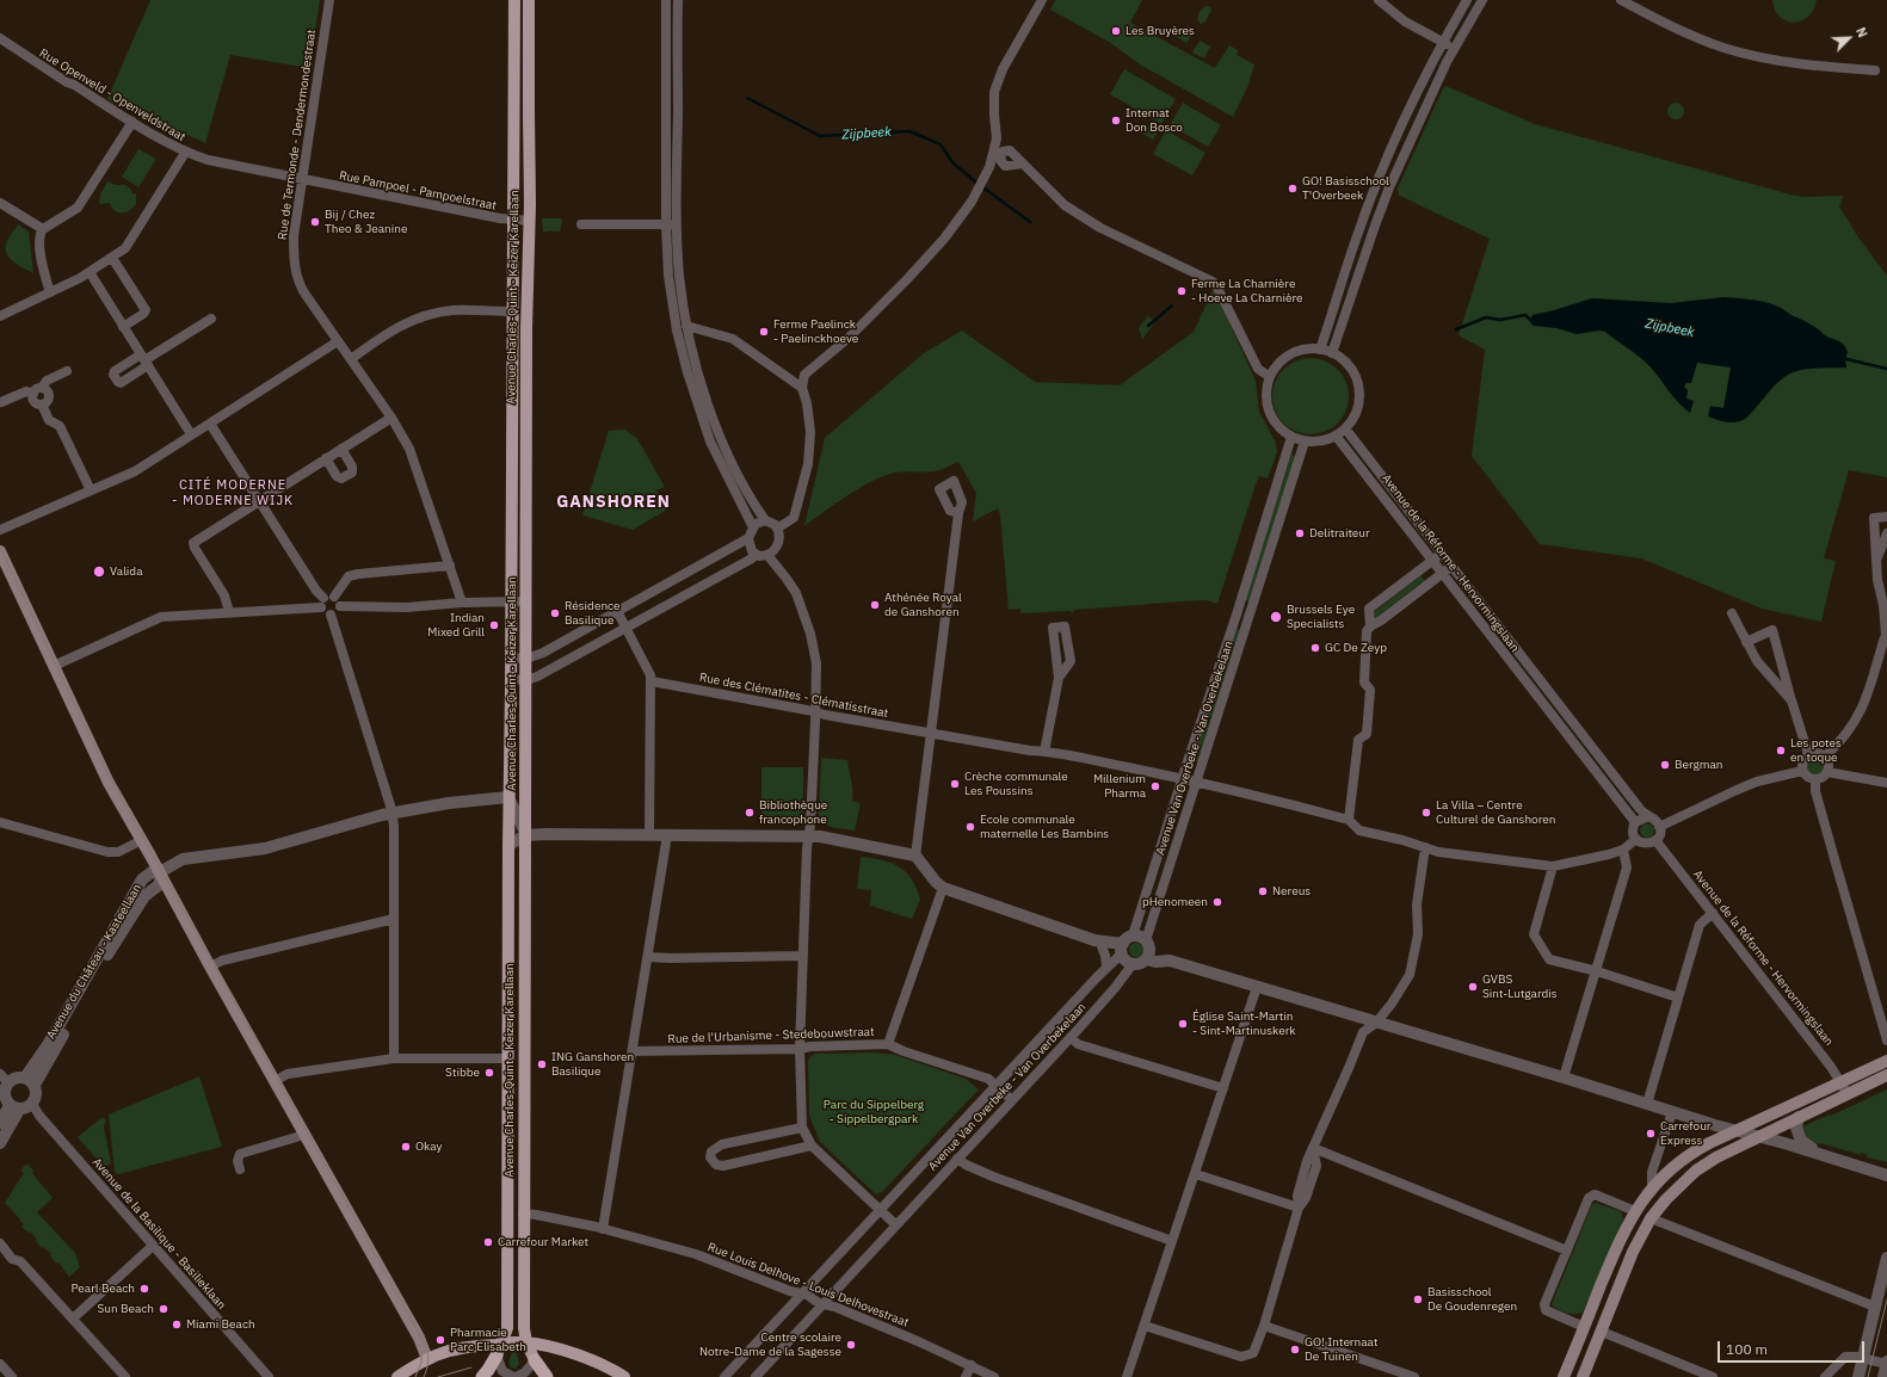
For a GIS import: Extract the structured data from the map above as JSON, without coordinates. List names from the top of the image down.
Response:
{
  "streets": {
    "main road": ["Avenue Charles-Quint - Keizer Karellaan"],
    "street": [
      "Rue Openveld - Openveldstraat",
      "Rue de Termonde - Dendermondestraat",
      "Rue Pampoel - Pampoelstraat",
      "Avenue de la Réforme - Hervormingslaan",
      "Rue des Clématites - Clématisstraat",
      "Avenue Van Overbeke - Van Overbekelaan",
      "Avenue du Château - Kasteellaan",
      "Rue de l'Urbanisme - Stedebouwstraat",
      "Avenue de la Basilique - Basilieklaan",
      "Rue Louis Delhove - Louis Delhovestraat"
    ]
  },
  "crossings": [
    ["Rue Openveld - Openveldstraat", "Rue de Termonde - Dendermondestraat"],
    ["Rue Openveld - Openveldstraat", "Rue Pampoel - Pampoelstraat"],
    ["Rue de Termonde - Dendermondestraat", "Rue Pampoel - Pampoelstraat"],
    ["Rue Pampoel - Pampoelstraat", "Avenue Charles-Quint - Keizer Karellaan"],
    ["Avenue Charles-Quint - Keizer Karellaan", "Avenue du Château - Kasteellaan"],
    ["Avenue Charles-Quint - Keizer Karellaan", "Rue Louis Delhove - Louis Delhovestraat"],
    ["Avenue de la Réforme - Hervormingslaan", "Avenue Van Overbeke - Van Overbekelaan"],
    ["Rue des Clématites - Clématisstraat", "Avenue Van Overbeke - Van Overbekelaan"],
    ["Avenue Van Overbeke - Van Overbekelaan", "Rue de l'Urbanisme - Stedebouwstraat"],
    ["Avenue Van Overbeke - Van Overbekelaan", "Rue Louis Delhove - Louis Delhovestraat"],
    ["Avenue du Château - Kasteellaan", "Avenue de la Basilique - Basilieklaan"]
  ],
  "districts": ["CITÉ MODERNE - MODERNE WIJK", "GANSHOREN"],
  "water": ["Zijpbeek"],
  "parks": ["Parc du Sippelberg - Sippelbergpark"],
  "places": [
    "Les Bruyères",
    "Internat Don Bosco",
    "GO! Basisschool T'Overbeek",
    "Bij / Chez Theo & Jeanine",
    "Ferme La Charnière - Hoeve La Charnière",
    "Ferme Paelinck - Paelinckhoeve",
    "Delitraiteur",
    "Valida",
    "Athénée Royal de Ganshoren",
    "Résidence Basilique",
    "Brussels Eye Specialists",
    "Indian Mixed Grill",
    "GC De Zeyp",
    "Les potes en toque",
    "Bergman",
    "Crèche communale Les Poussins",
    "Millenium Pharma",
    "Bibliothèque francophone",
    "La Villa – Centre Culturel de Ganshoren",
    "Ecole communale maternelle Les Bambins",
    "Nereus",
    "pHenomeen",
    "GVBS Sint-Lutgardis",
    "Église Saint-Martin - Sint-Martinuskerk",
    "ING Ganshoren Basilique",
    "Stibbe",
    "Carrefour Express",
    "Okay",
    "Carrefour Market",
    "Pearl Beach",
    "Basisschool De Goudenregen",
    "Sun Beach",
    "Miami Beach",
    "Pharmacie Parc Elisabeth",
    "Centre scolaire Notre-Dame de la Sagesse",
    "GO! Internaat De Tuinen"
  ],
  "scale_bar": "100 m",
  "north": "top right"
}
